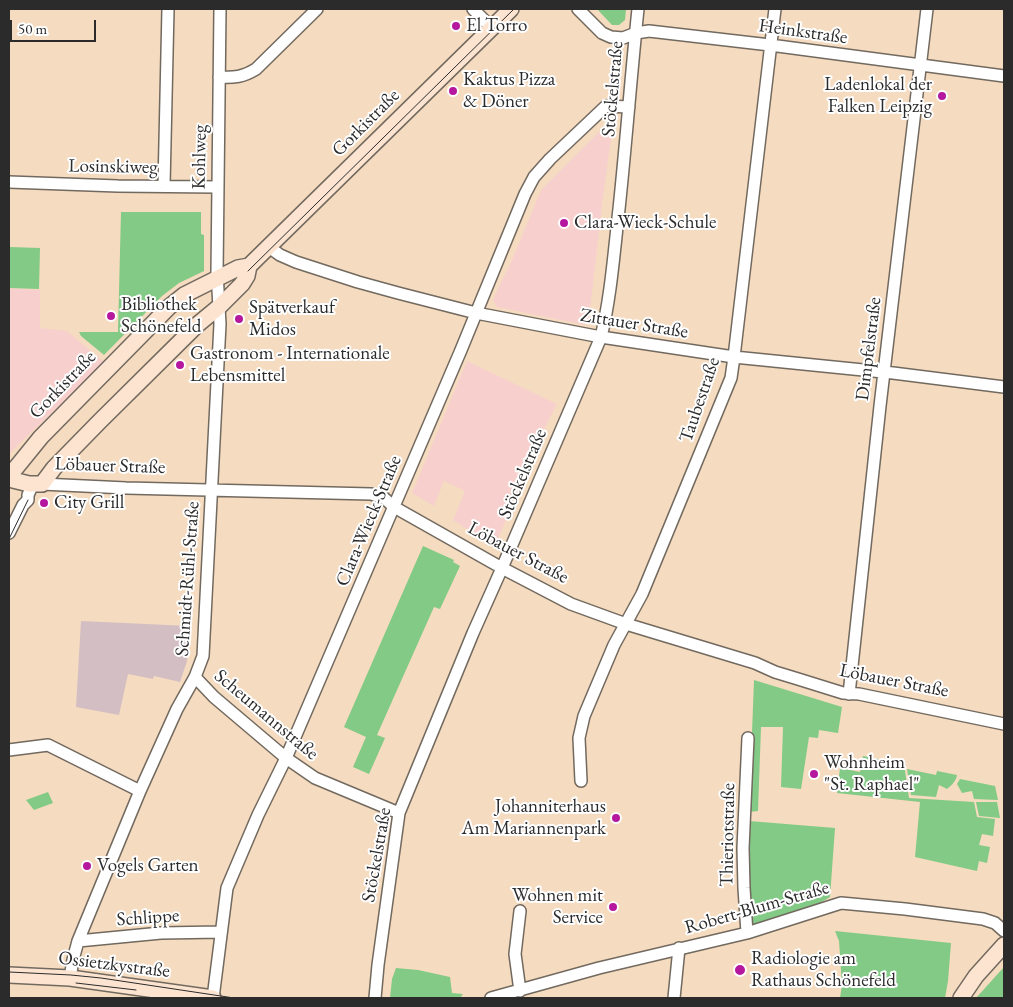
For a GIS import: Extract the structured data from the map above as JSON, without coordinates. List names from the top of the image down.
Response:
{
  "streets": {
    "main road": ["Gorkistraße", "Löbauer Straße", "Ossietzkystraße"],
    "street": [
      "Heinkstraße",
      "Stöckelstraße",
      "Kohlweg",
      "Losinskiweg",
      "Zittauer Straße",
      "Dimpfelstraße",
      "Taubestraße",
      "Clara-Wieck-Straße",
      "Schmidt-Rühl-Straße",
      "Scheumannstraße",
      "Thieriotstraße",
      "Robert-Blum-Straße",
      "Schlippe"
    ]
  },
  "crossings": [
    ["Heinkstraße", "Stöckelstraße"],
    ["Heinkstraße", "Dimpfelstraße"],
    ["Heinkstraße", "Taubestraße"],
    ["Stöckelstraße", "Zittauer Straße"],
    ["Stöckelstraße", "Löbauer Straße"],
    ["Stöckelstraße", "Clara-Wieck-Straße"],
    ["Stöckelstraße", "Scheumannstraße"],
    ["Gorkistraße", "Kohlweg"],
    ["Gorkistraße", "Zittauer Straße"],
    ["Gorkistraße", "Löbauer Straße"],
    ["Gorkistraße", "Schmidt-Rühl-Straße"],
    ["Kohlweg", "Losinskiweg"],
    ["Kohlweg", "Schmidt-Rühl-Straße"],
    ["Zittauer Straße", "Dimpfelstraße"],
    ["Zittauer Straße", "Taubestraße"],
    ["Zittauer Straße", "Clara-Wieck-Straße"],
    ["Dimpfelstraße", "Löbauer Straße"],
    ["Taubestraße", "Löbauer Straße"],
    ["Löbauer Straße", "Clara-Wieck-Straße"],
    ["Löbauer Straße", "Schmidt-Rühl-Straße"],
    ["Clara-Wieck-Straße", "Scheumannstraße"],
    ["Clara-Wieck-Straße", "Schlippe"],
    ["Clara-Wieck-Straße", "Ossietzkystraße"],
    ["Schmidt-Rühl-Straße", "Scheumannstraße"],
    ["Schmidt-Rühl-Straße", "Schlippe"],
    ["Schmidt-Rühl-Straße", "Ossietzkystraße"],
    ["Thieriotstraße", "Robert-Blum-Straße"]
  ],
  "places": [
    "El Torro",
    "Kaktus Pizza & Döner",
    "Ladenlokal der Falken Leipzig",
    "Clara-Wieck-Schule",
    "Bibliothek Schönefeld",
    "Spätverkauf Midos",
    "Gastronom - Internationale Lebensmittel",
    "City Grill",
    "Wohnheim \"St. Raphael\"",
    "Johanniterhaus Am Mariannenpark",
    "Vogels Garten",
    "Wohnen mit Service",
    "Radiologie am Rathaus Schönefeld"
  ],
  "scale_bar": "50 m"
}
